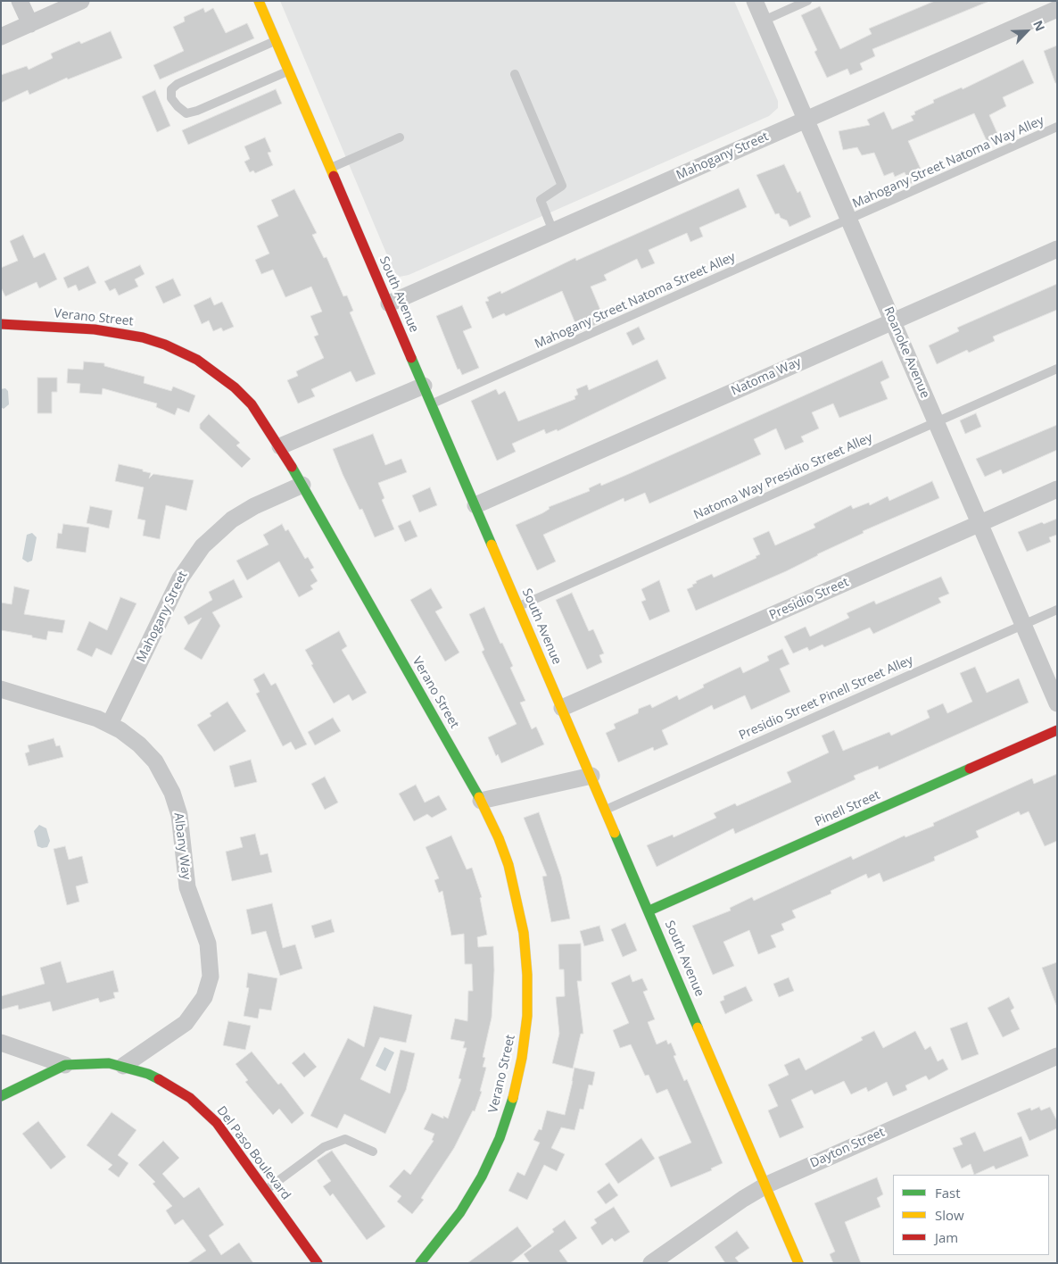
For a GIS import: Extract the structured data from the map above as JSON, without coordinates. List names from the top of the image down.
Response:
{
  "streets": {
    "street": [
      "Mahogany Street",
      "South Avenue",
      "Verano Street",
      "Roanoke Avenue",
      "Natoma Way",
      "Presidio Street",
      "Pinell Street",
      "Albany Way",
      "Dayton Street",
      "Del Paso Boulevard"
    ],
    "lane": [
      "Mahogany Street Natoma Way Alley",
      "Mahogany Street Natoma Street Alley",
      "Natoma Way Presidio Street Alley",
      "Presidio Street Pinell Street Alley"
    ]
  },
  "crossings": [
    ["Mahogany Street", "South Avenue"],
    ["Mahogany Street", "Verano Street"],
    ["Mahogany Street", "Roanoke Avenue"],
    ["Mahogany Street", "Albany Way"],
    ["Mahogany Street Natoma Way Alley", "Mahogany Street Natoma Street Alley"],
    ["Mahogany Street Natoma Way Alley", "Roanoke Avenue"],
    ["South Avenue", "Mahogany Street Natoma Street Alley"],
    ["South Avenue", "Natoma Way"],
    ["South Avenue", "Natoma Way Presidio Street Alley"],
    ["South Avenue", "Presidio Street"],
    ["South Avenue", "Presidio Street Pinell Street Alley"],
    ["South Avenue", "Pinell Street"],
    ["South Avenue", "Dayton Street"],
    ["Mahogany Street Natoma Street Alley", "Roanoke Avenue"],
    ["Roanoke Avenue", "Natoma Way"],
    ["Roanoke Avenue", "Natoma Way Presidio Street Alley"],
    ["Roanoke Avenue", "Presidio Street"],
    ["Roanoke Avenue", "Presidio Street Pinell Street Alley"],
    ["Albany Way", "Del Paso Boulevard"]
  ],
  "legend": ["Fast", "Slow", "Jam"],
  "north": "top right"
}
